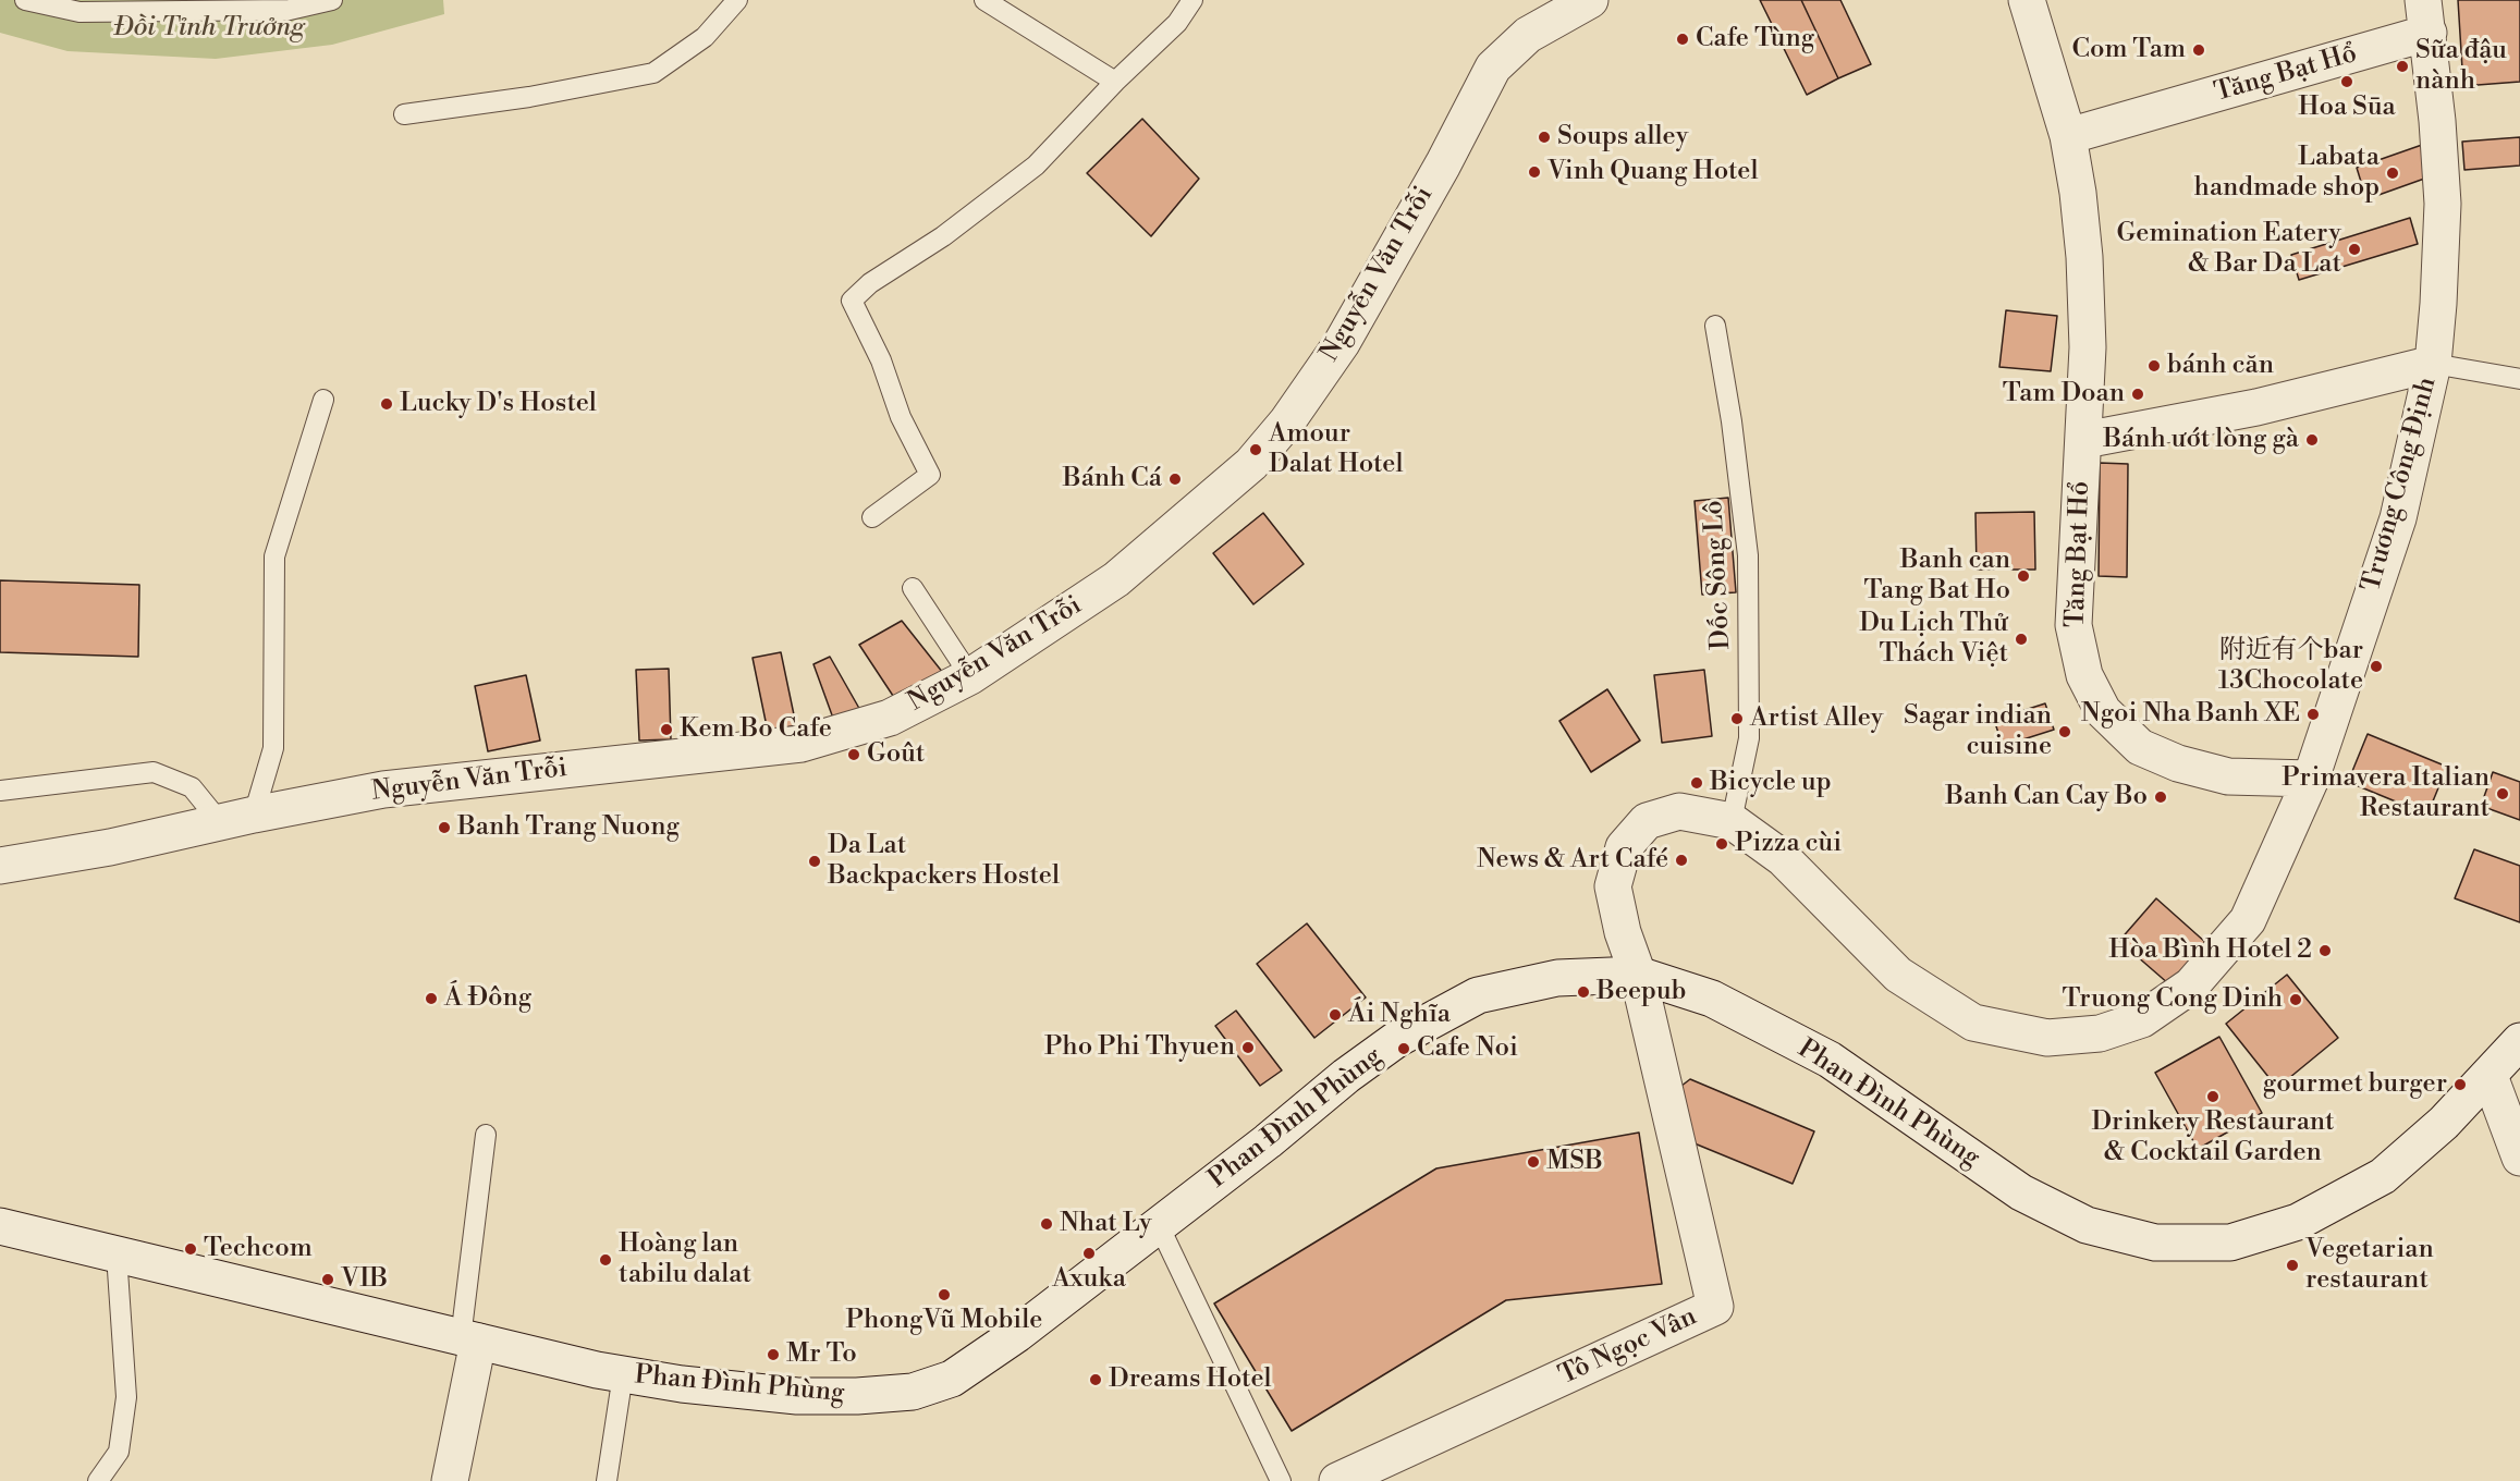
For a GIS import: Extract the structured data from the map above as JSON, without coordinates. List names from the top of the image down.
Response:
{
  "streets": {
    "street": [
      "Tăng Bạt Hổ",
      "Nguyễn Văn Trỗi",
      "Trương Công Định",
      "Phan Đình Phùng",
      "Tô Ngọc Vân"
    ],
    "lane": ["Dốc Sông Lô"]
  },
  "crossings": [
    ["Tăng Bạt Hổ", "Trương Công Định"],
    ["Trương Công Định", "Dốc Sông Lô"],
    ["Trương Công Định", "Phan Đình Phùng"],
    ["Trương Công Định", "Tô Ngọc Vân"],
    ["Phan Đình Phùng", "Tô Ngọc Vân"]
  ],
  "parks": ["Đồi Tỉnh Trưởng"],
  "places": [
    "Cafe Tùng",
    "Com Tam",
    "Sữa đậu nành",
    "Hoa Sūa",
    "Soups alley",
    "Vinh Quang Hotel",
    "Labata handmade shop",
    "Gemination Eatery & Bar Da Lat",
    "bánh căn",
    "Tam Doan",
    "Lucky D's Hostel",
    "Bánh ướt lòng gà",
    "Amour Dalat Hotel",
    "Bánh Cá",
    "Banh can Tang Bat Ho",
    "Du Lịch Thử Thách Việt",
    "附近有个bar 13Chocolate",
    "Ngoi Nha Banh XE",
    "Artist Alley",
    "Kem Bo Cafe",
    "Sagar indian cuisine",
    "Goût",
    "Bicycle up",
    "Primavera Italian Restaurant",
    "Banh Can Cay Bo",
    "Banh Trang Nuong",
    "Pizza cùi",
    "News & Art Café",
    "Da Lat Backpackers Hostel",
    "Hòa Bình Hotel 2",
    "Beepub",
    "Á Đông",
    "Truong Cong Dinh",
    "Ái Nghĩa",
    "Pho Phi Thyuen",
    "Cafe Noi",
    "gourmet burger",
    "Drinkery Restaurant & Cocktail Garden",
    "MSB",
    "Nhat Ly",
    "Techcom",
    "Axuka",
    "Hoàng lan tabilu dalat",
    "Vegetarian restaurant",
    "VIB",
    "PhongVũ Mobile",
    "Mr To",
    "Dreams Hotel"
  ]
}
